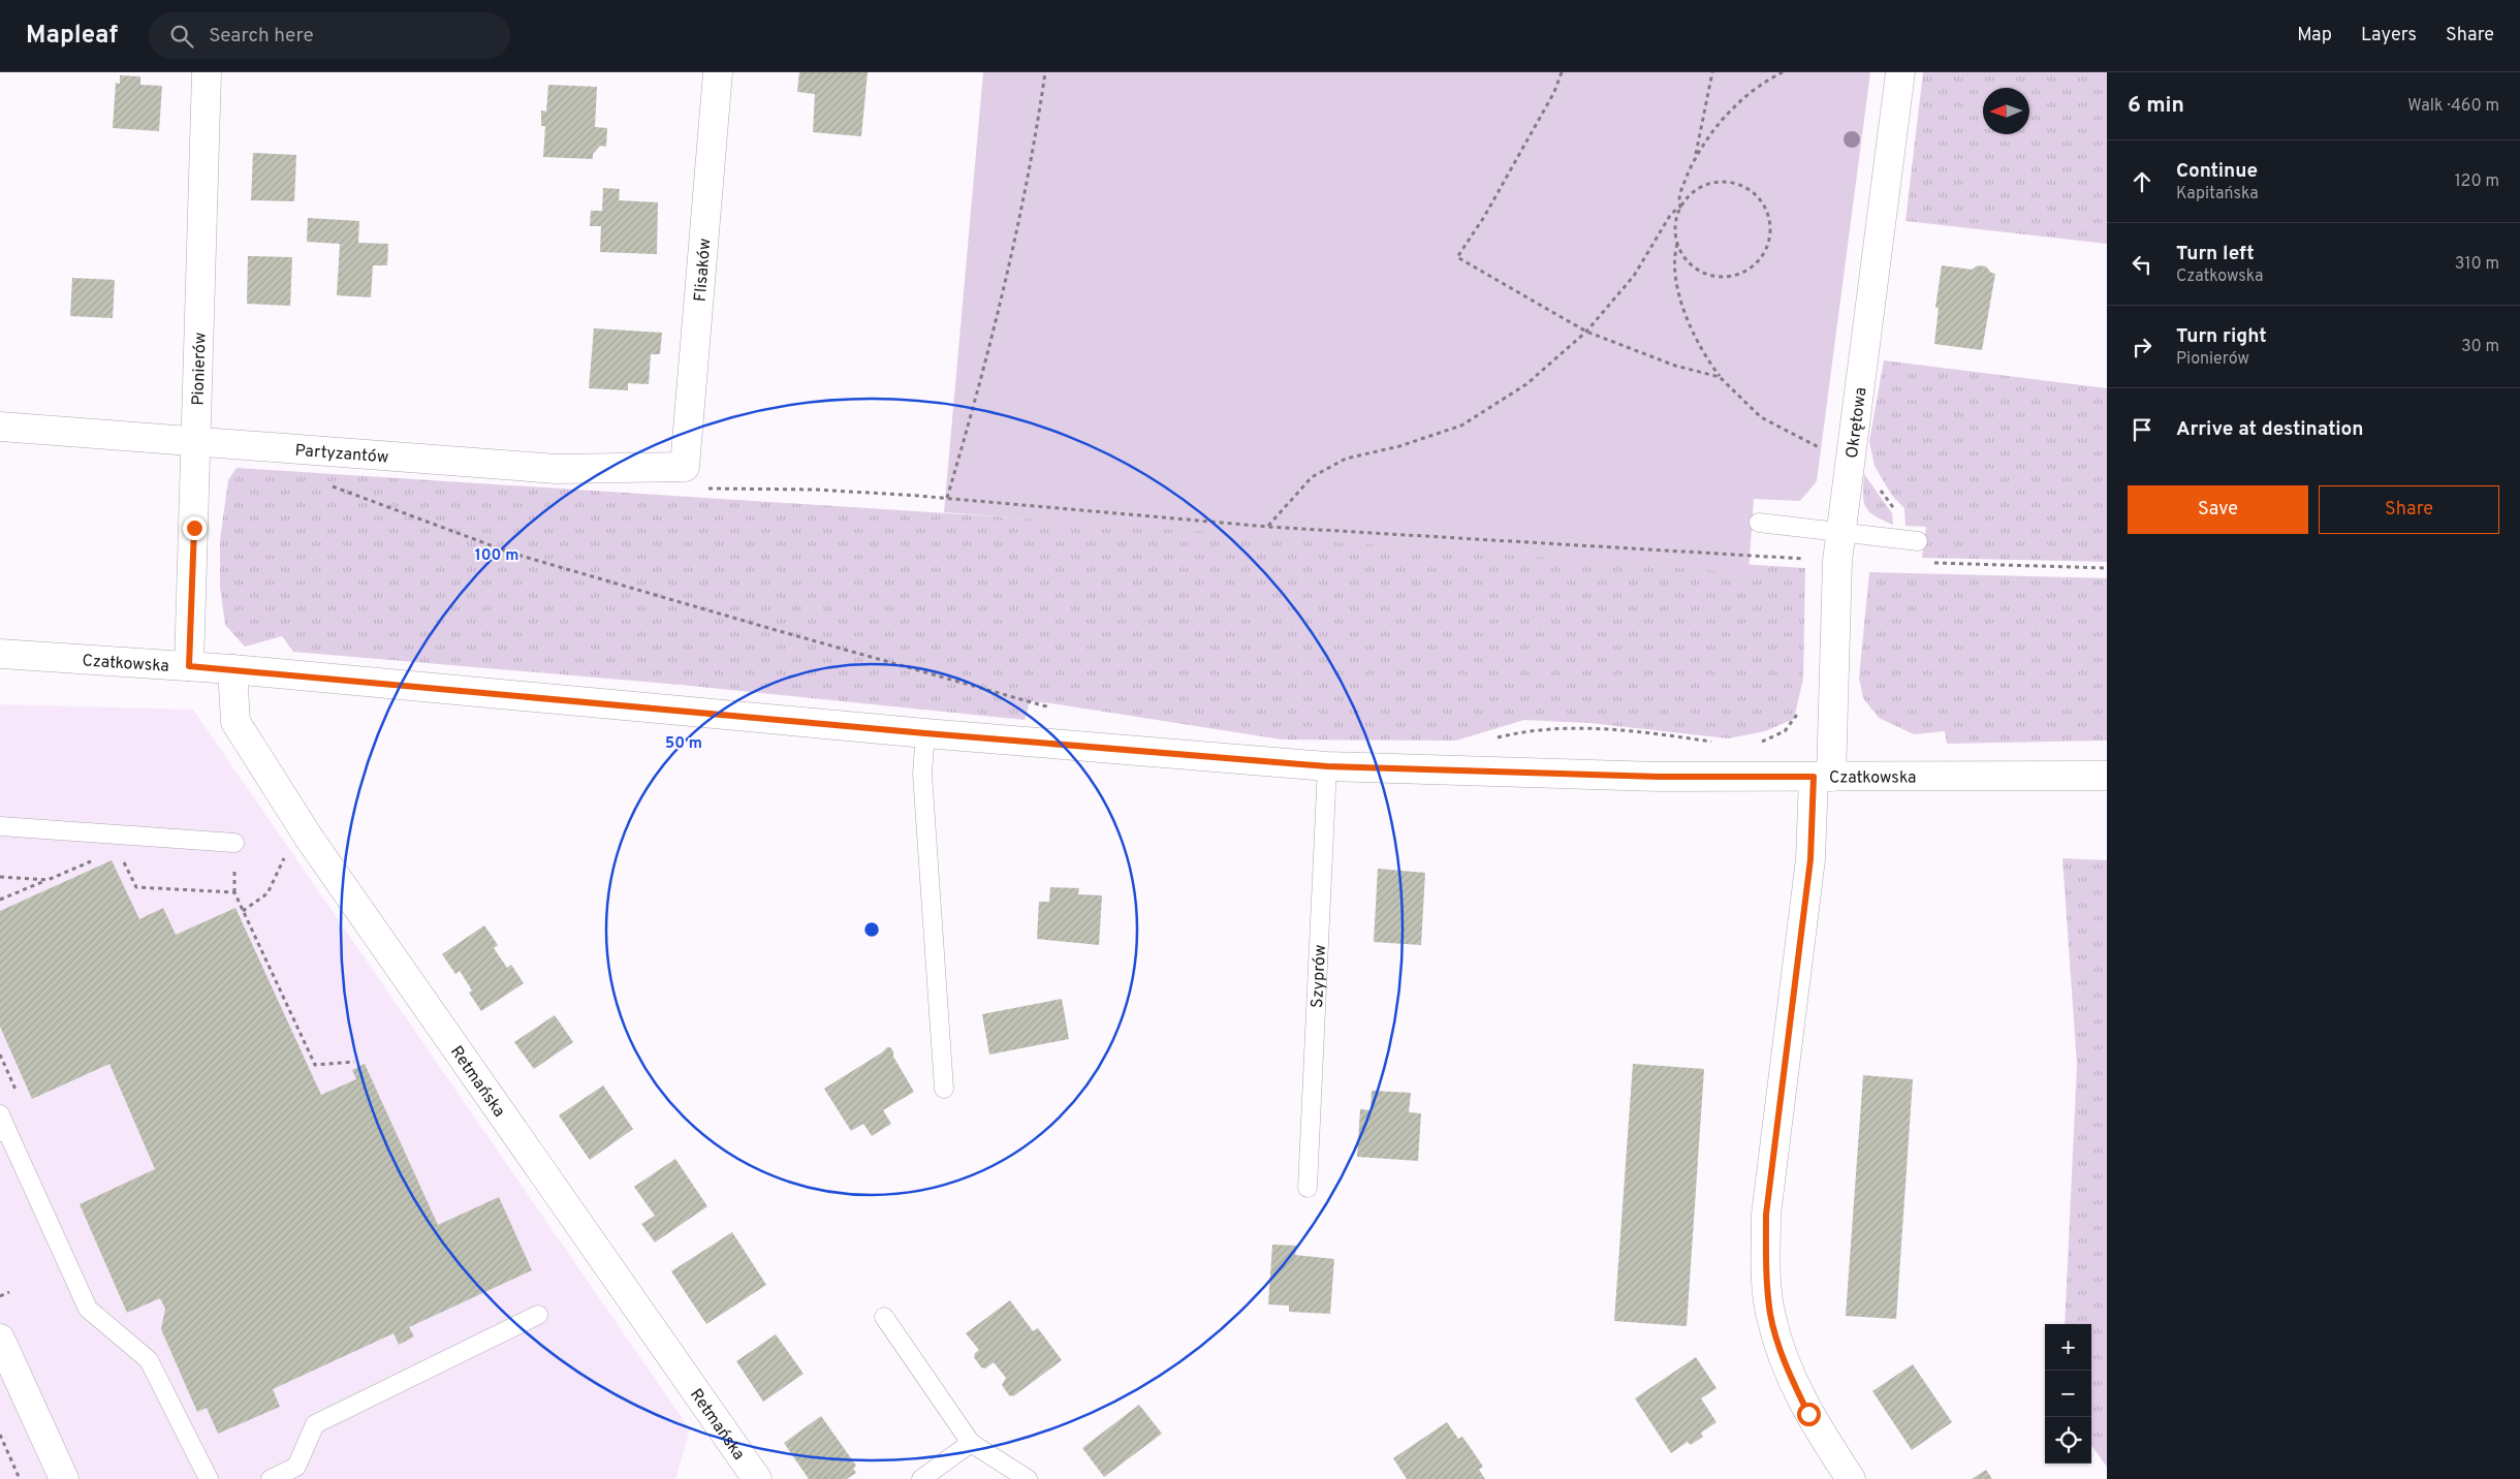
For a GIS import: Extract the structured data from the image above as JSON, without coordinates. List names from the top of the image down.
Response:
{
  "streets": {
    "street": [
      "Flisaków",
      "Pionierów",
      "Okrętowa",
      "Partyzantów",
      "Czatkowska",
      "Retmańska"
    ],
    "lane": ["Szyprów"]
  },
  "crossings": [
    ["Flisaków", "Partyzantów"],
    ["Pionierów", "Partyzantów"],
    ["Pionierów", "Czatkowska"],
    ["Okrętowa", "Czatkowska"],
    ["Czatkowska", "Szyprów"],
    ["Czatkowska", "Retmańska"]
  ],
  "north": "left",
  "page": {
    "header": "Mapleaf",
    "search": "Search here",
    "nav": ["Map", "Layers", "Share"],
    "heading": ["6 min", "Walk · 460 m"],
    "list": [
      ["Continue", "Kapitańska", "120 m"],
      ["Turn left", "Czatkowska", "310 m"],
      ["Turn right", "Pionierów", "30 m"],
      "Arrive at destination"
    ],
    "buttons": ["Save", "Share"],
    "map_buttons": ["+", "−"]
  },
  "rings": ["100 m", "50 m"]
}
